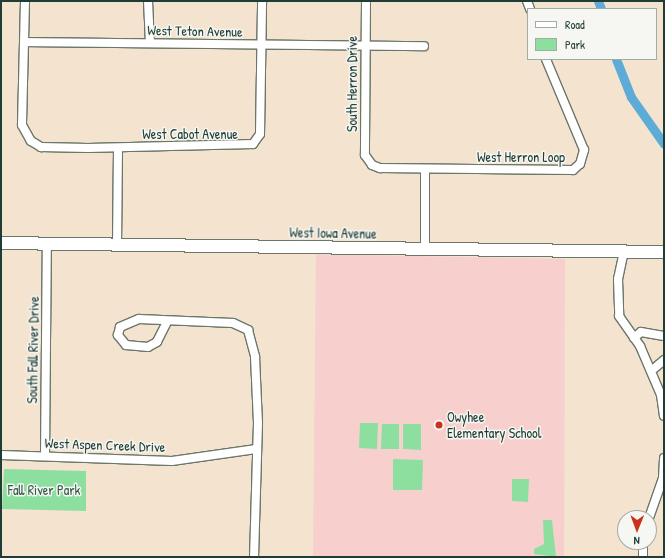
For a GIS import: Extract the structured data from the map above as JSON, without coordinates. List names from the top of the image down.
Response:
{
  "streets": {
    "street": [
      "West Teton Avenue",
      "South Herron Drive",
      "West Cabot Avenue",
      "West Herron Loop",
      "West Iowa Avenue",
      "South Fall River Drive",
      "West Aspen Creek Drive"
    ]
  },
  "crossings": [
    ["West Teton Avenue", "South Herron Drive"],
    ["West Teton Avenue", "West Cabot Avenue"],
    ["South Herron Drive", "West Herron Loop"],
    ["West Iowa Avenue", "South Fall River Drive"],
    ["South Fall River Drive", "West Aspen Creek Drive"]
  ],
  "parks": ["Fall River Park"],
  "places": ["Owyhee Elementary School"],
  "legend": ["Road", "Park"],
  "north": "bottom"
}
